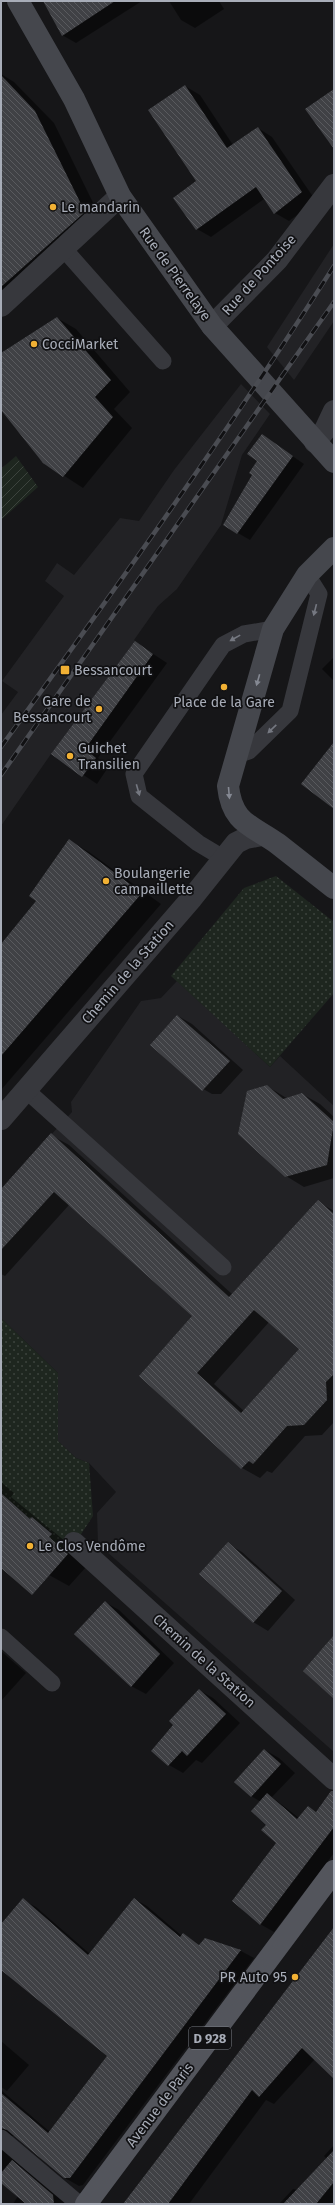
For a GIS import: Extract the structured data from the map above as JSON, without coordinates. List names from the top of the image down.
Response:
{
  "streets": {
    "main road": ["Rue de Pierrelaye", "D 928", "Avenue de Paris"],
    "street": ["Rue de Pontoise", "Chemin de la Station"]
  },
  "crossings": [
    ["Rue de Pierrelaye", "Rue de Pontoise"]
  ],
  "places": {
    "other": [
      "Le mandarin",
      "CocciMarket",
      "Place de la Gare",
      "Gare de Bessancourt",
      "Guichet Transilien",
      "Boulangerie campaillette",
      "Le Clos Vendôme",
      "PR Auto 95"
    ],
    "transit": ["Bessancourt"]
  }
}
